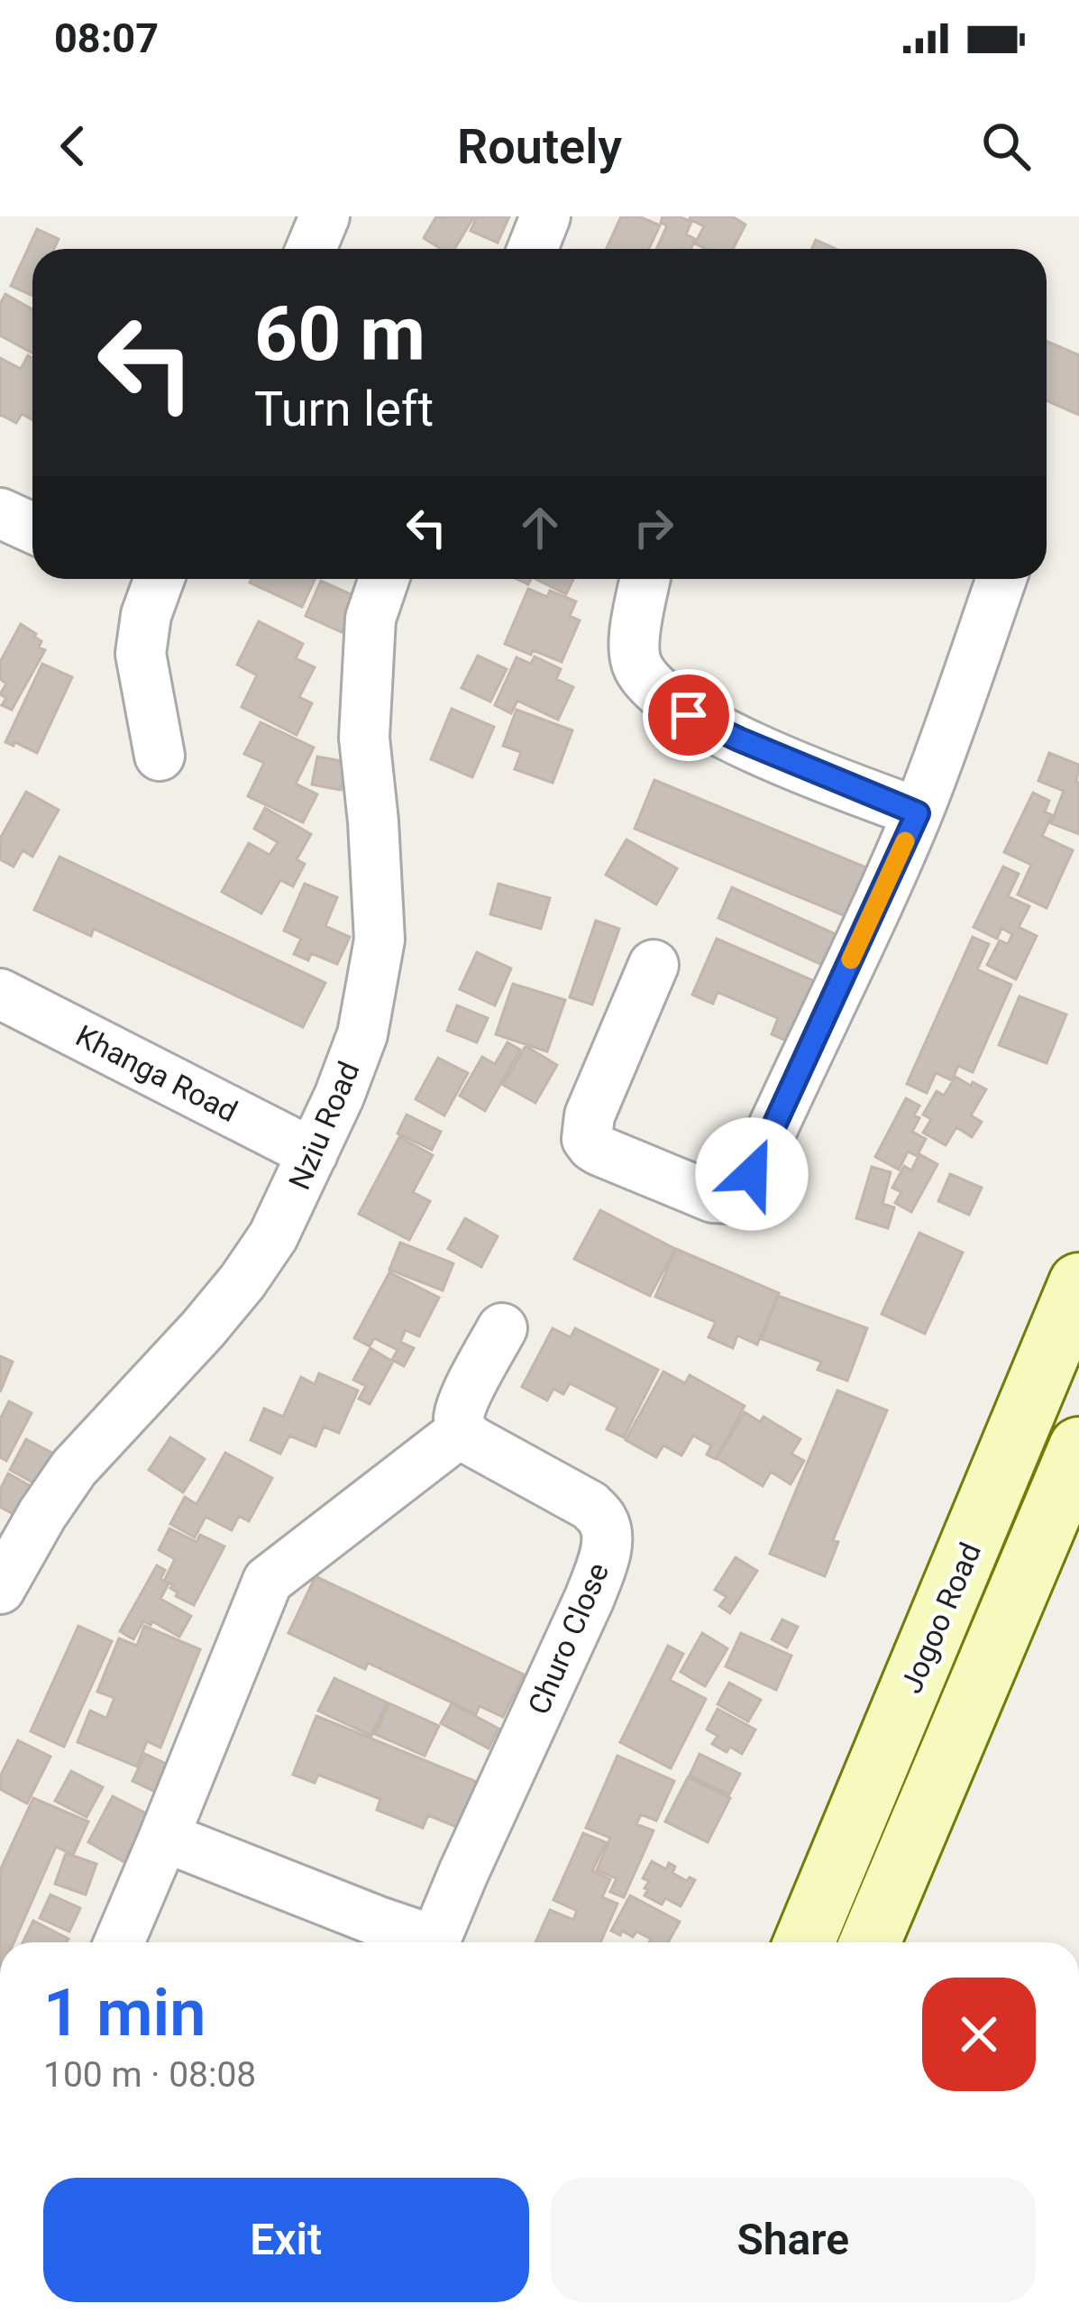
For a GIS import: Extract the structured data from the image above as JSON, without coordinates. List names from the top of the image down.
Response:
{
  "streets": {
    "main road": ["Jogoo Road"],
    "street": ["Khanga Road", "Nziu Road", "Churo Close"]
  },
  "crossings": [
    ["Khanga Road", "Nziu Road"]
  ],
  "page": {
    "status": "08:07",
    "header": "Routely",
    "turn": ["60 m", "Turn left"],
    "heading": ["1 min", "100 m · 08:08"],
    "buttons": ["Exit", "Share"]
  }
}
